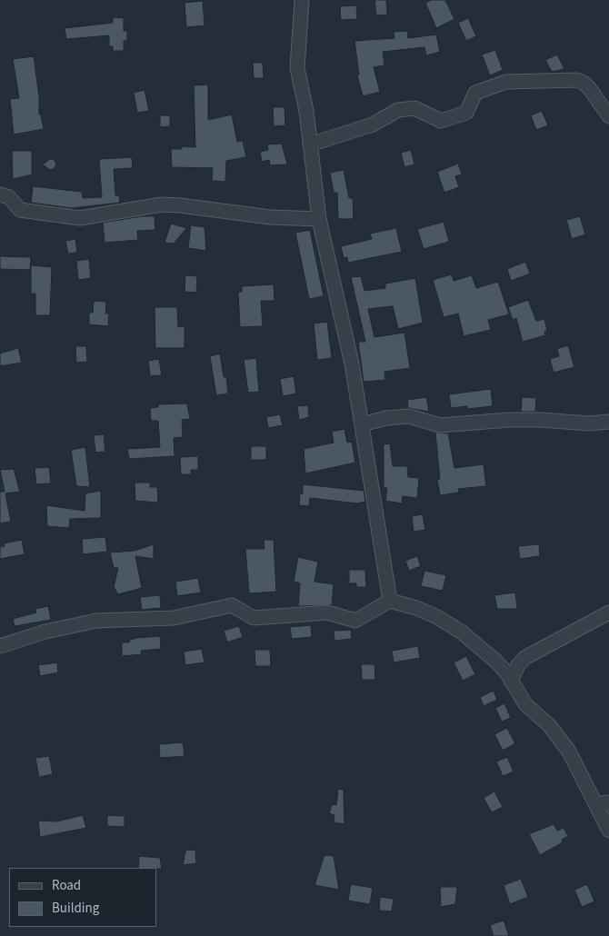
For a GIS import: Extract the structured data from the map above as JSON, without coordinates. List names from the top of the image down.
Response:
{
  "legend": ["Road", "Building"]
}
